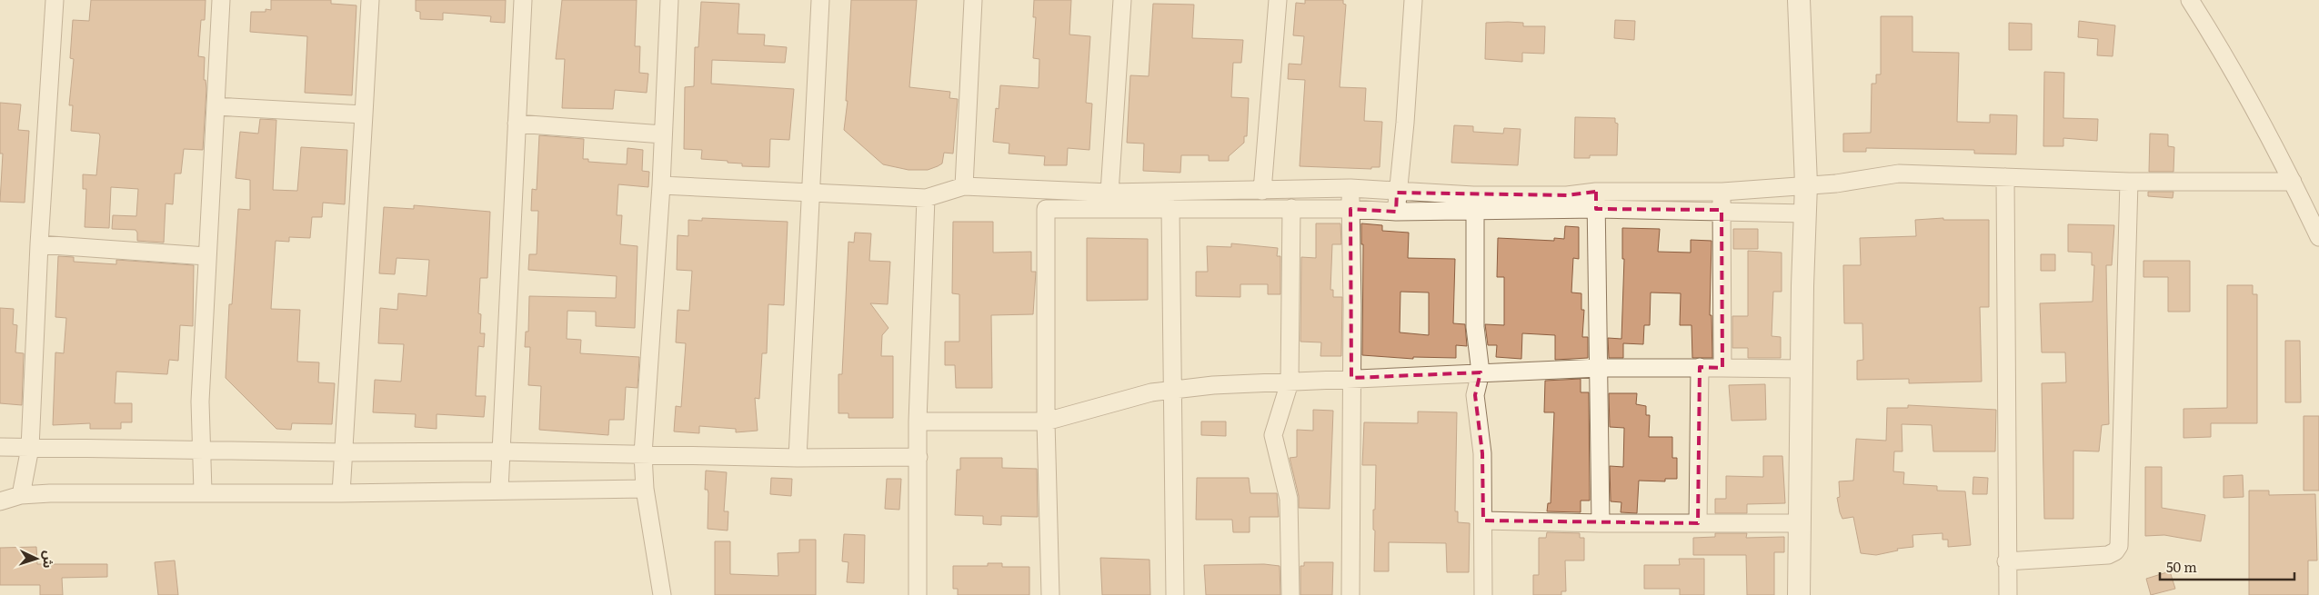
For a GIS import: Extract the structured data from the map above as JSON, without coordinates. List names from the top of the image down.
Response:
{
  "scale_bar": "50 m",
  "north": "right"
}
